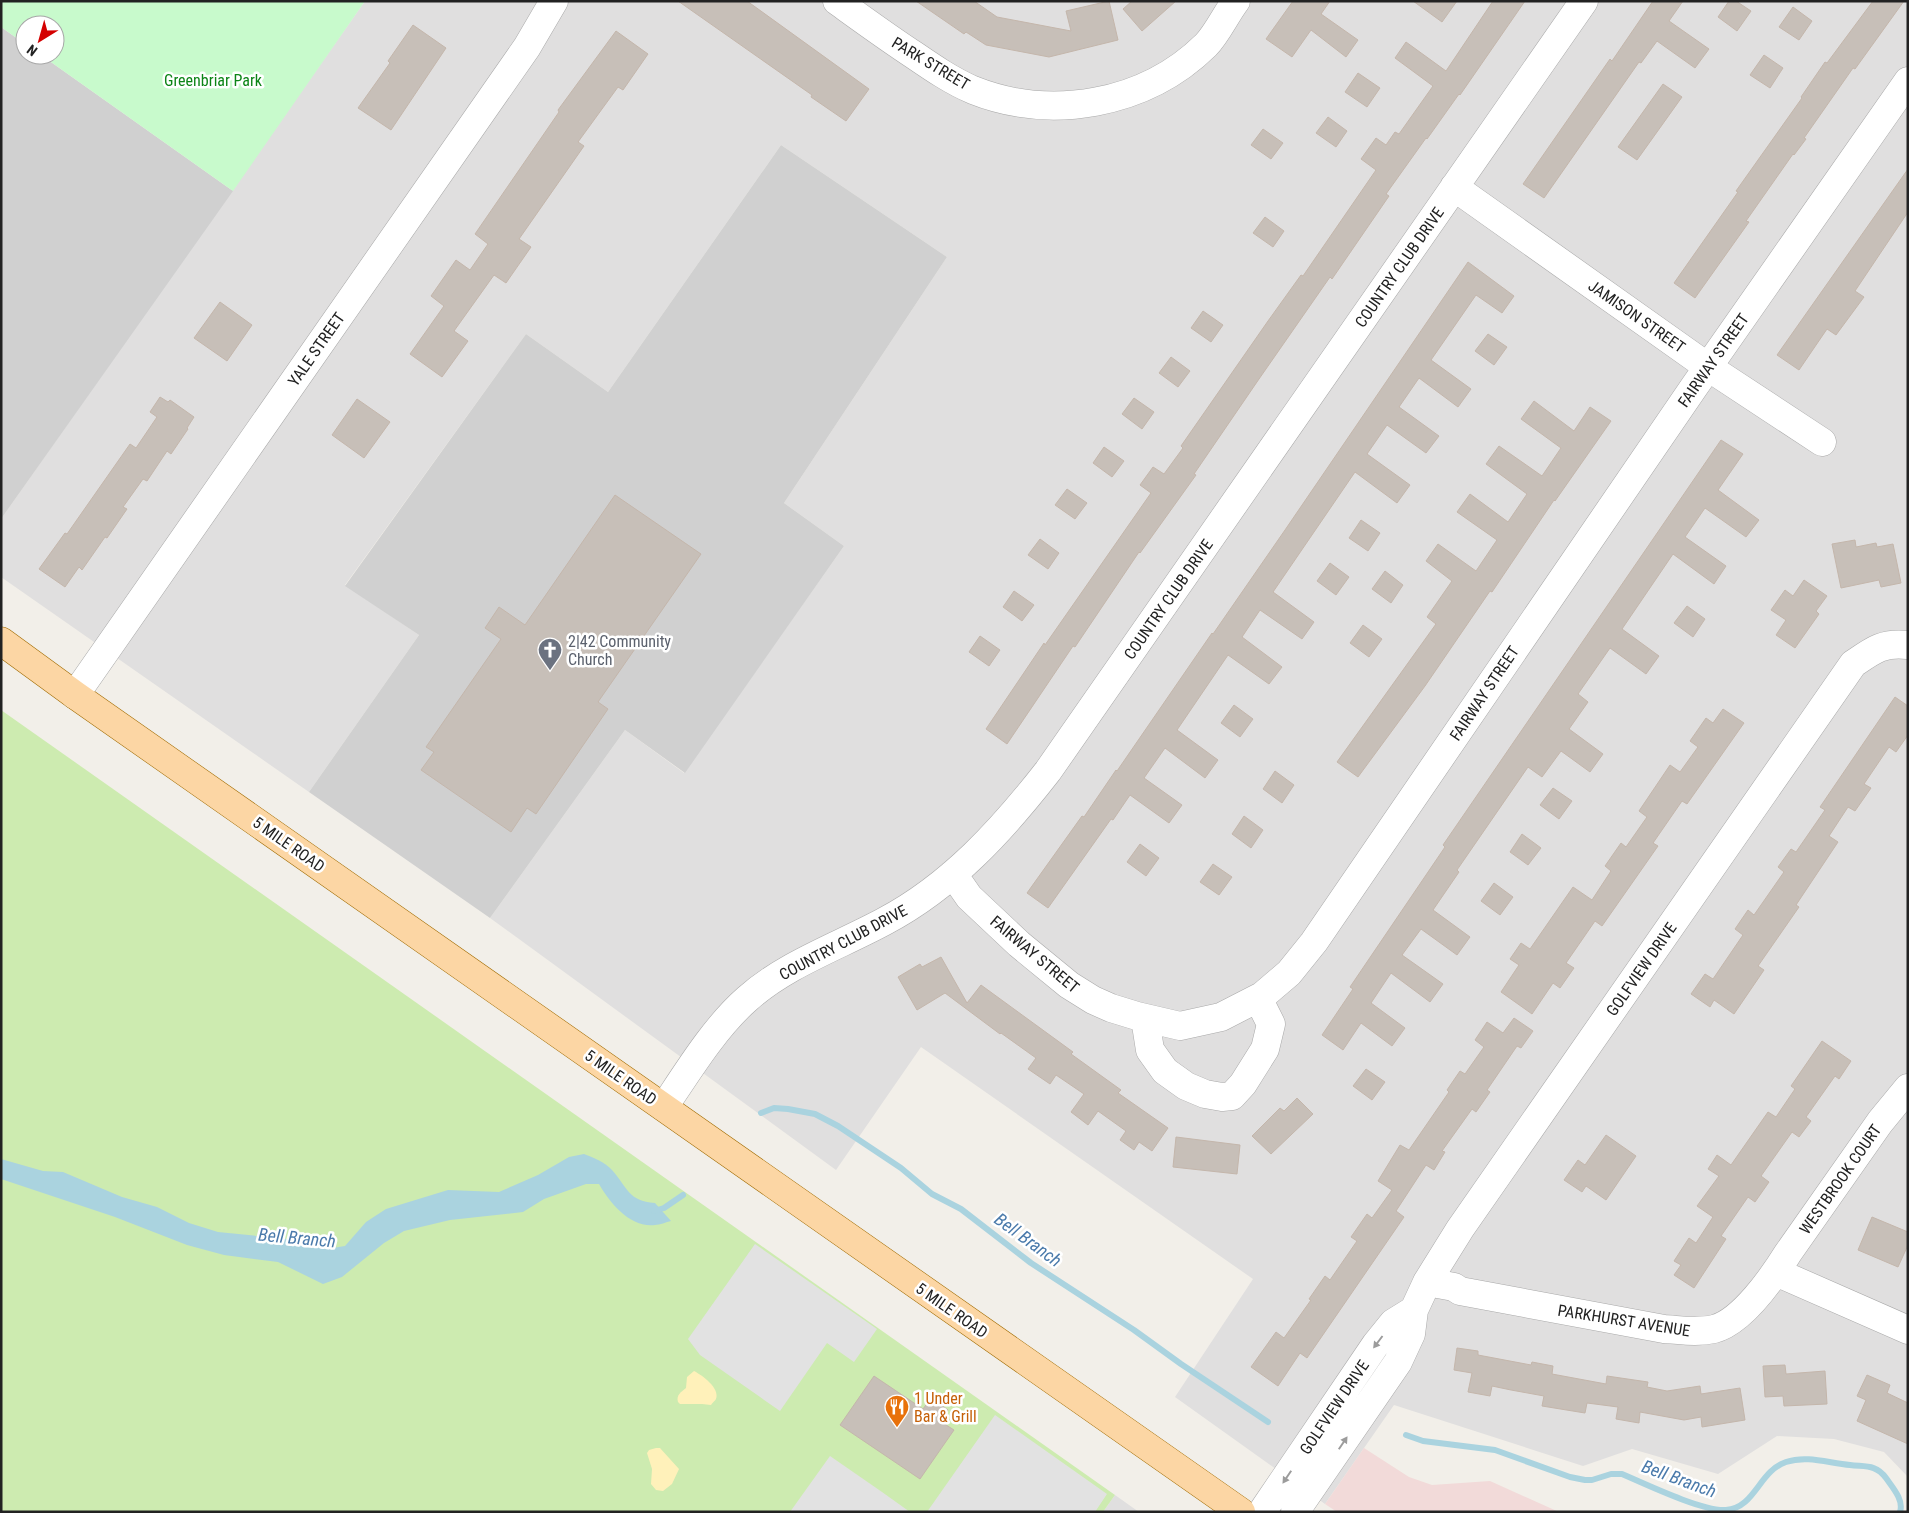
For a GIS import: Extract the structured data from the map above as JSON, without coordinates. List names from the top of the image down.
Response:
{
  "streets": {
    "main road": ["5 MILE ROAD"],
    "street": [
      "PARK STREET",
      "COUNTRY CLUB DRIVE",
      "JAMISON STREET",
      "YALE STREET",
      "FAIRWAY STREET",
      "GOLFVIEW DRIVE",
      "WESTBROOK COURT",
      "PARKHURST AVENUE"
    ]
  },
  "crossings": [
    ["COUNTRY CLUB DRIVE", "JAMISON STREET"],
    ["COUNTRY CLUB DRIVE", "FAIRWAY STREET"],
    ["COUNTRY CLUB DRIVE", "5 MILE ROAD"],
    ["JAMISON STREET", "FAIRWAY STREET"],
    ["YALE STREET", "5 MILE ROAD"],
    ["GOLFVIEW DRIVE", "PARKHURST AVENUE"],
    ["WESTBROOK COURT", "PARKHURST AVENUE"]
  ],
  "water": ["Bell Branch"],
  "parks": ["Greenbriar Park"],
  "places": {
    "church": ["2|42 Community Church"],
    "restaurant": ["1 Under Bar & Grill"]
  },
  "north": "bottom left"
}
